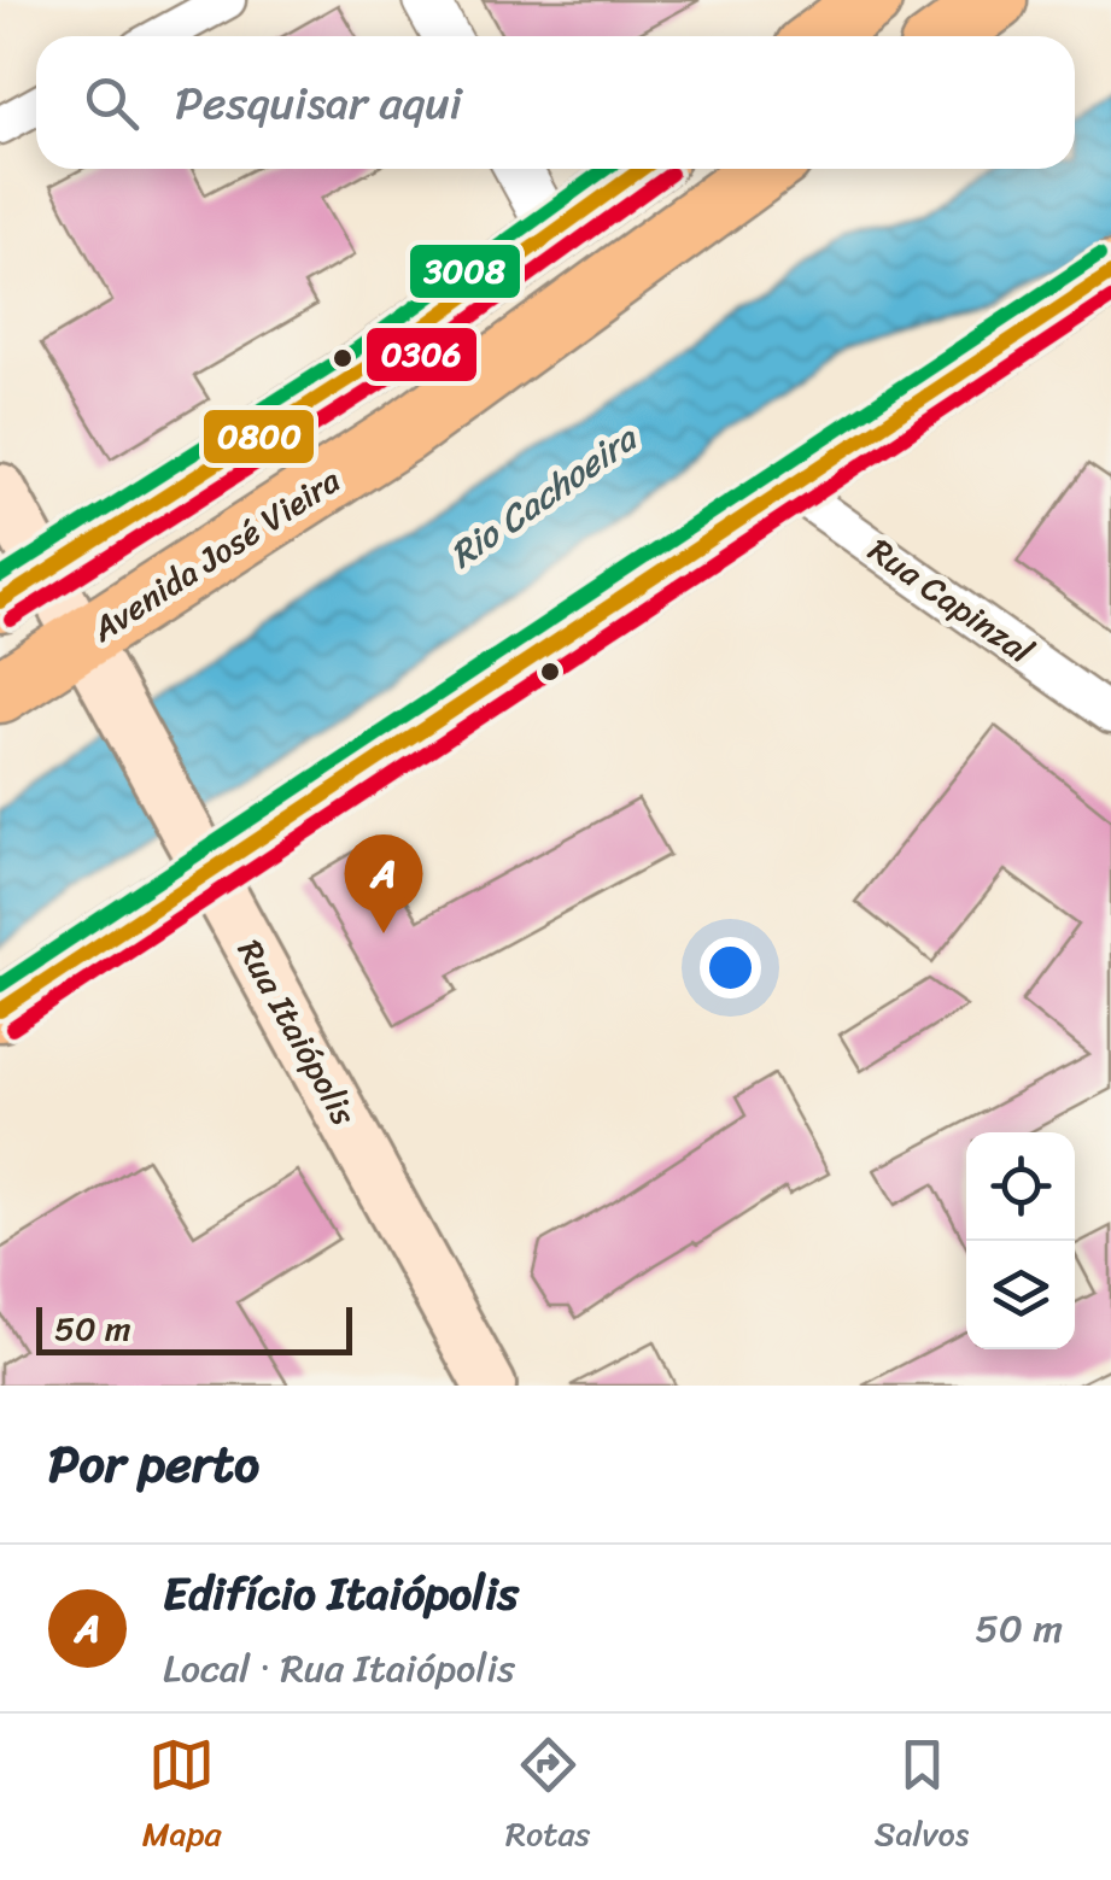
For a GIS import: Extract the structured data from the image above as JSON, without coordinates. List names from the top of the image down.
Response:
{
  "streets": {
    "main road": ["Avenida José Vieira", "Rua Itaiópolis"],
    "street": ["Rua Capinzal"]
  },
  "crossings": [
    ["Avenida José Vieira", "Rua Itaiópolis"]
  ],
  "water": ["Rio Cachoeira"],
  "lines": ["transit line 0800", "transit line 3008", "transit line 0306"],
  "scale_bar": "50 m",
  "page": {
    "search": "Pesquisar aqui",
    "pins": "A",
    "scale": "50 m",
    "heading": "Por perto",
    "list": [
      {
        "mark": "A",
        "name": "Edifício Itaiópolis",
        "note": "Local · Rua Itaiópolis",
        "value": "50 m"
      }
    ],
    "nav": ["Mapa", "Rotas", "Salvos"]
  }
}
